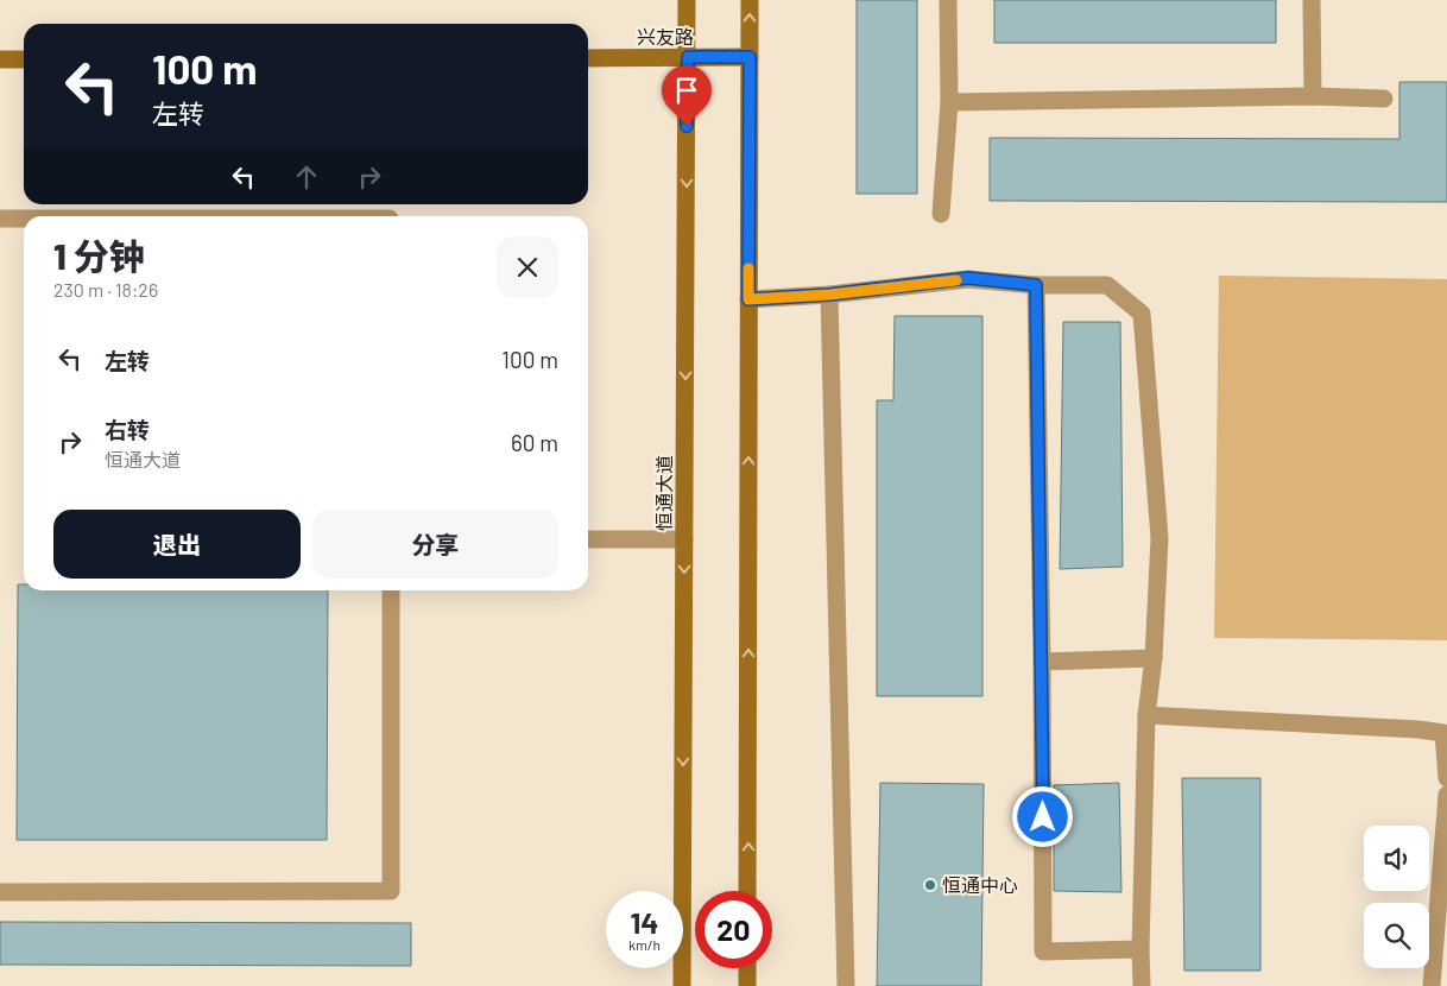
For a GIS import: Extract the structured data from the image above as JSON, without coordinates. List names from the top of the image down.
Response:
{
  "streets": {
    "main road": ["兴友路", "恒通大道"]
  },
  "crossings": [
    ["兴友路", "恒通大道"]
  ],
  "places": ["恒通中心"],
  "page": {
    "turn": ["100 m", "左转"],
    "heading": ["1 分钟", "230 m · 18:26"],
    "list": [
      {
        "name": "左转",
        "value": "100 m"
      },
      {
        "name": "右转",
        "note": "恒通大道",
        "value": "60 m"
      }
    ],
    "buttons": ["退出", "分享"],
    "speed": "14 km/h",
    "limit": "20"
  }
}
